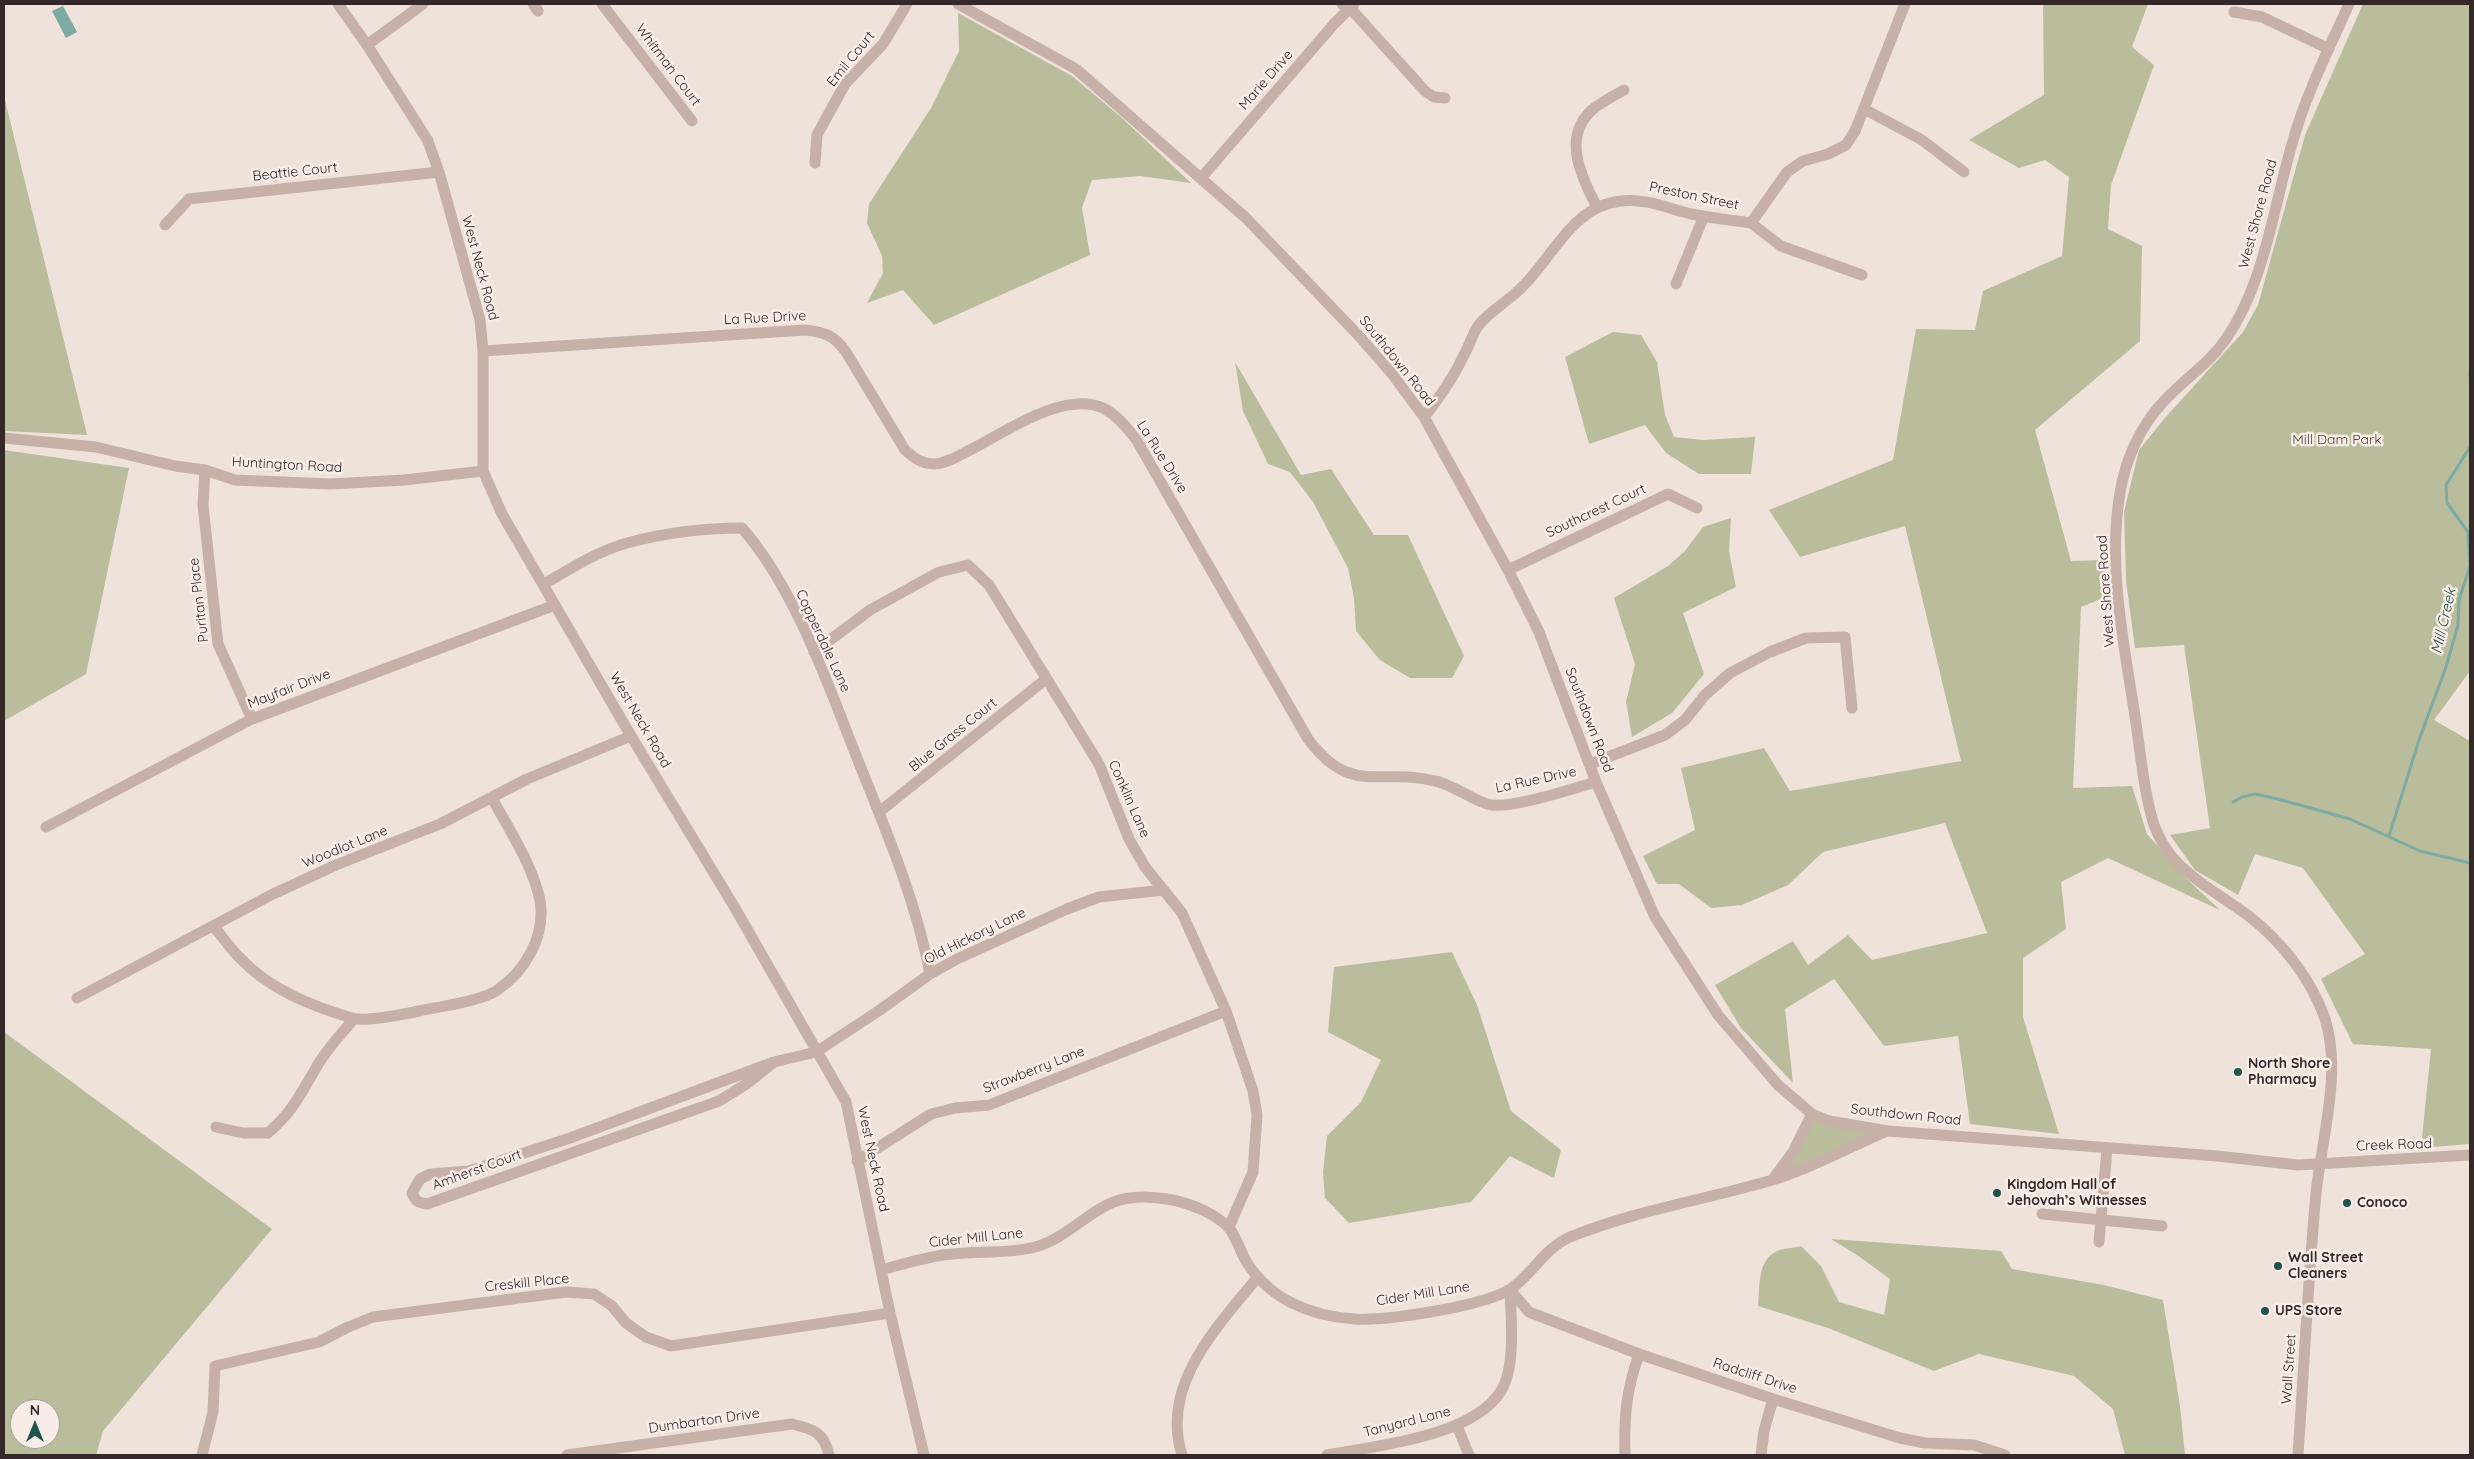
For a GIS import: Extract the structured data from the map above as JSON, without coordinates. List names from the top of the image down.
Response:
{
  "streets": {
    "street": [
      "Emil Court",
      "Whitman Court",
      "Marie Drive",
      "Beattie Court",
      "Preston Street",
      "West Shore Road",
      "West Neck Road",
      "La Rue Drive",
      "Southdown Road",
      "Huntington Road",
      "Southcrest Court",
      "Puritan Place",
      "Copperdale Lane",
      "Mayfair Drive",
      "Blue Grass Court",
      "Conklin Lane",
      "Woodlot Lane",
      "Old Hickory Lane",
      "Strawberry Lane",
      "Creek Road",
      "Amherst Court",
      "Cider Mill Lane",
      "Creskill Place",
      "Wall Street",
      "Radcliff Drive",
      "Dumbarton Drive",
      "Tanyard Lane"
    ]
  },
  "crossings": [
    ["Marie Drive", "Southdown Road"],
    ["Beattie Court", "West Neck Road"],
    ["Preston Street", "Southdown Road"],
    ["West Shore Road", "Southdown Road"],
    ["West Shore Road", "Creek Road"],
    ["West Shore Road", "Wall Street"],
    ["West Neck Road", "La Rue Drive"],
    ["West Neck Road", "Huntington Road"],
    ["West Neck Road", "Copperdale Lane"],
    ["West Neck Road", "Mayfair Drive"],
    ["West Neck Road", "Woodlot Lane"],
    ["West Neck Road", "Old Hickory Lane"],
    ["West Neck Road", "Strawberry Lane"],
    ["West Neck Road", "Amherst Court"],
    ["West Neck Road", "Cider Mill Lane"],
    ["West Neck Road", "Creskill Place"],
    ["La Rue Drive", "Southdown Road"],
    ["Southdown Road", "Southcrest Court"],
    ["Southdown Road", "Creek Road"],
    ["Southdown Road", "Wall Street"],
    ["Huntington Road", "Puritan Place"],
    ["Puritan Place", "Mayfair Drive"],
    ["Copperdale Lane", "Blue Grass Court"],
    ["Copperdale Lane", "Conklin Lane"],
    ["Copperdale Lane", "Old Hickory Lane"],
    ["Blue Grass Court", "Conklin Lane"],
    ["Conklin Lane", "Old Hickory Lane"],
    ["Conklin Lane", "Strawberry Lane"],
    ["Conklin Lane", "Cider Mill Lane"],
    ["Old Hickory Lane", "Amherst Court"],
    ["Creek Road", "Wall Street"],
    ["Cider Mill Lane", "Radcliff Drive"],
    ["Cider Mill Lane", "Tanyard Lane"],
    ["Radcliff Drive", "Tanyard Lane"]
  ],
  "water": ["Mill Creek"],
  "parks": ["Mill Dam Park"],
  "places": [
    "North Shore Pharmacy",
    "Kingdom Hall of Jehovah’s Witnesses",
    "Conoco",
    "Wall Street Cleaners",
    "UPS Store"
  ],
  "north": "top"
}
